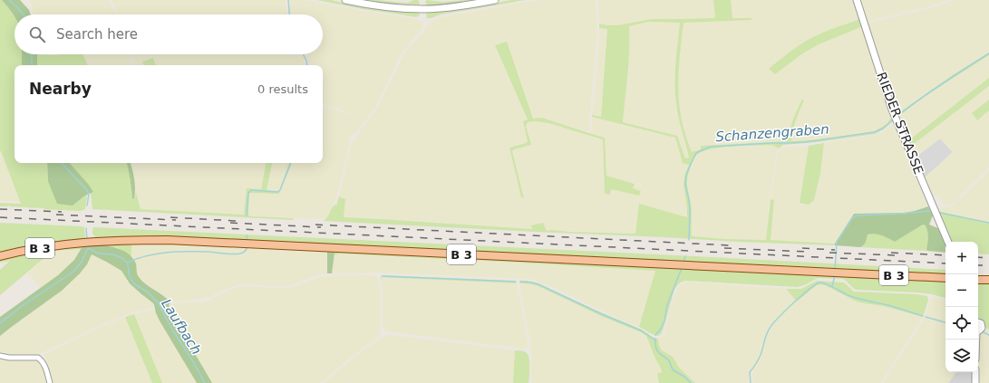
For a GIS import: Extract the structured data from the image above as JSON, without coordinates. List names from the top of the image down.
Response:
{
  "streets": {
    "main road": ["B 3"],
    "street": ["RIEDER STRASSE"]
  },
  "water": ["Schanzengraben", "Laufbach"],
  "page": {
    "search": "Search here",
    "heading": ["Nearby", "0 results"],
    "map_buttons": ["+", "−"]
  }
}
